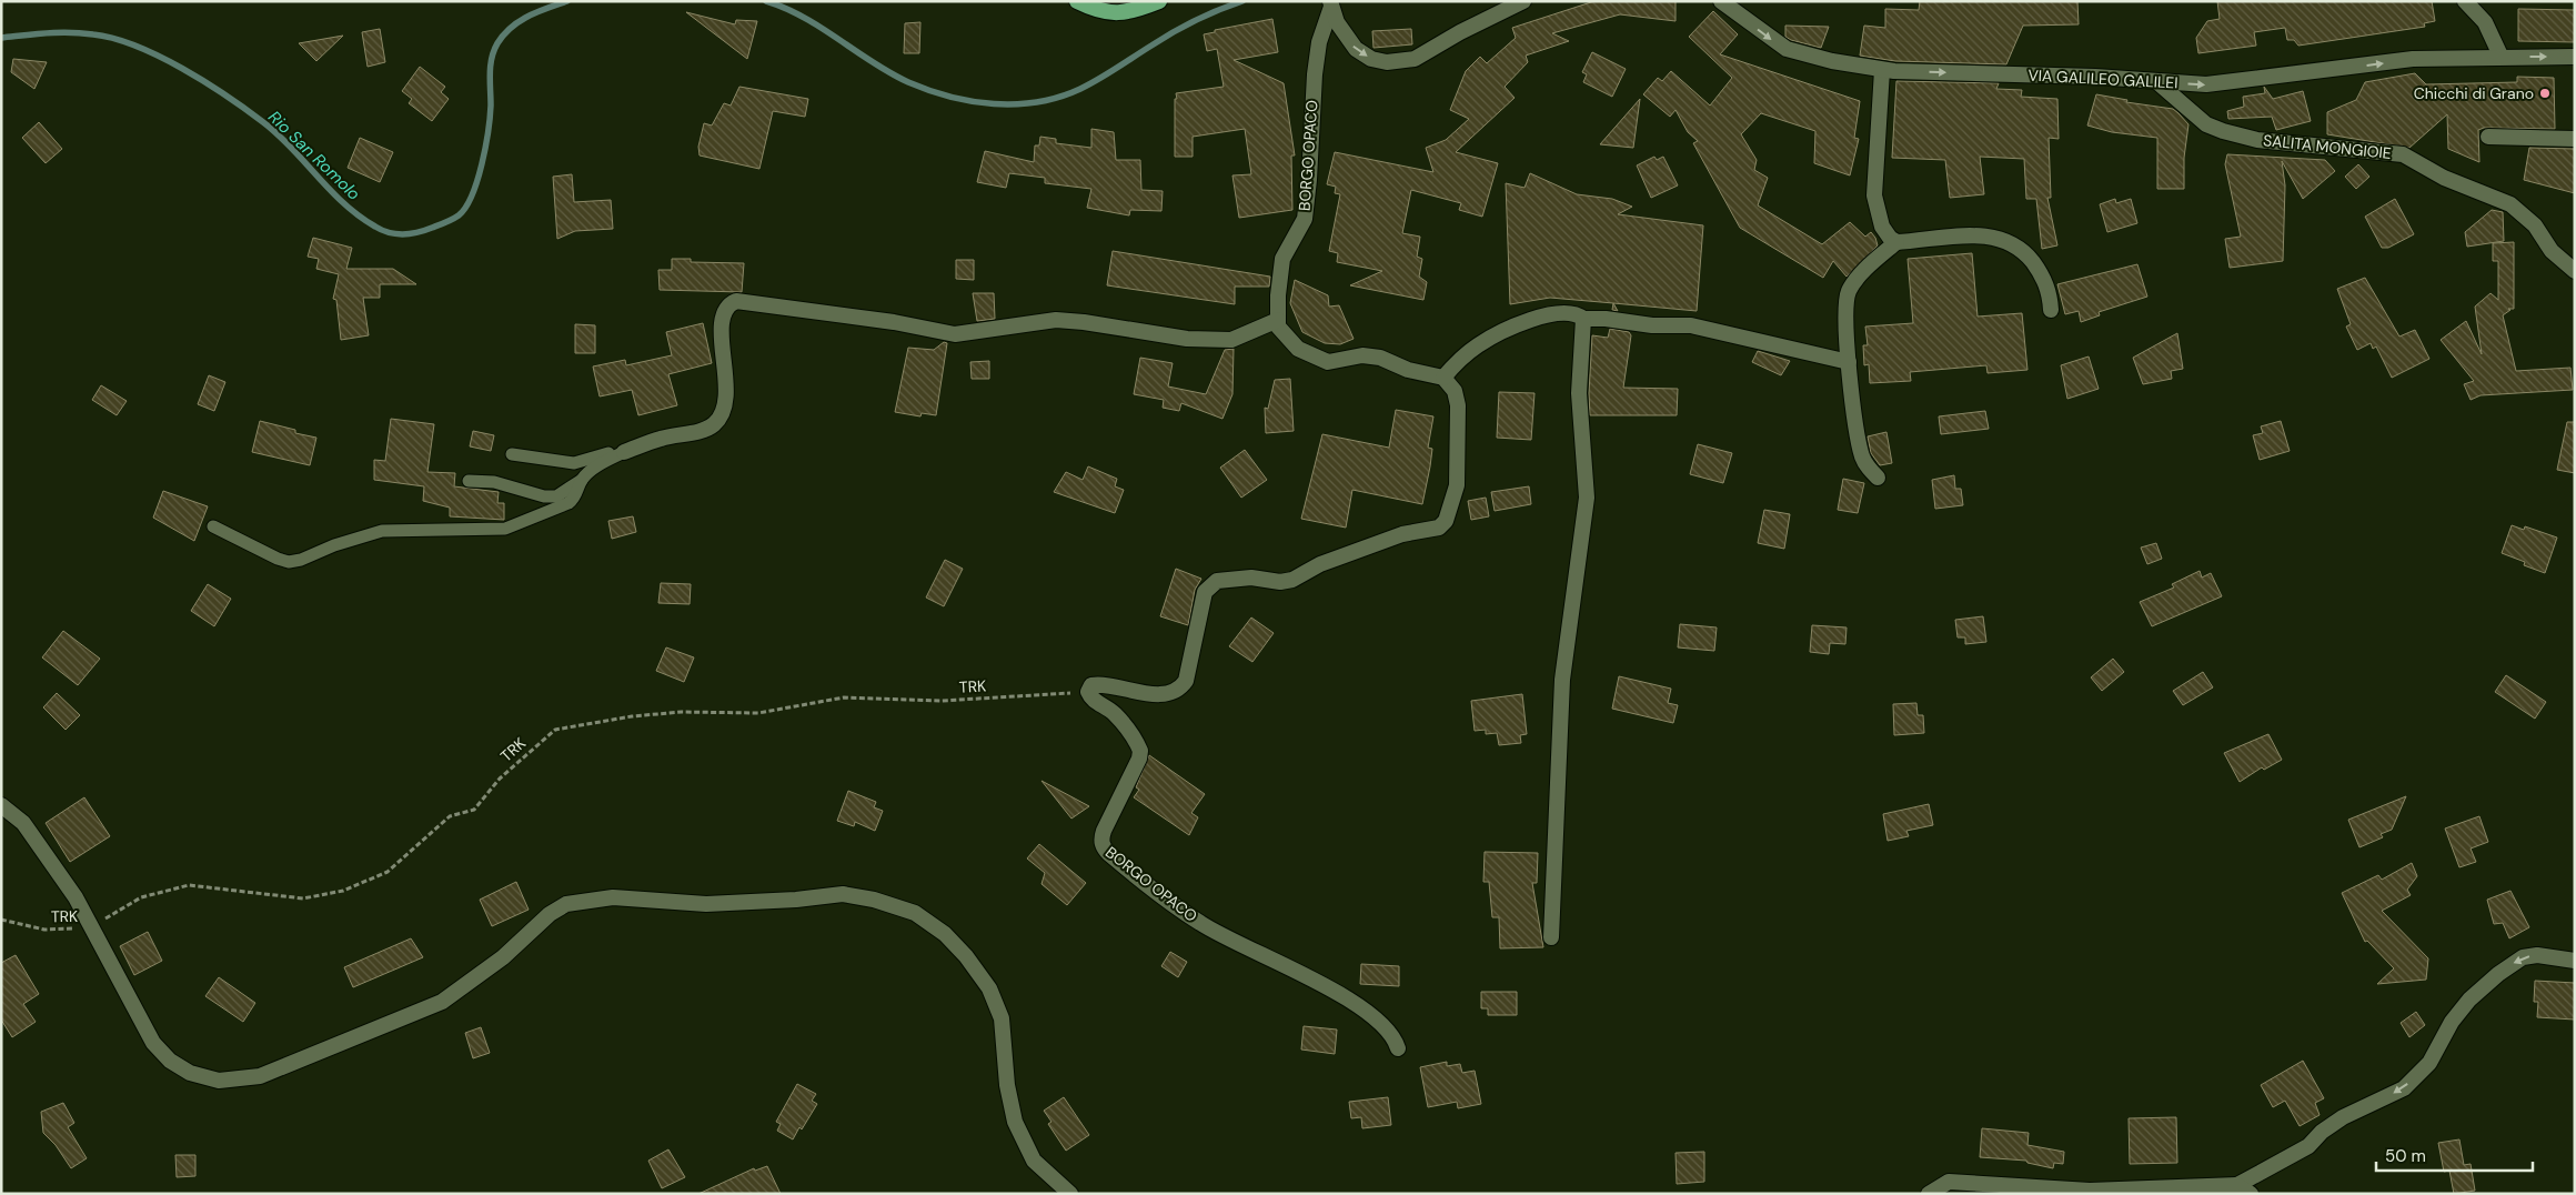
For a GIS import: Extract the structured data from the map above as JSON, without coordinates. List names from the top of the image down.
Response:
{
  "streets": {
    "street": ["VIA GALILEO GALILEI", "SALITA MONGIOIE", "BORGO OPACO"],
    "path": ["TRK"]
  },
  "crossings": [
    ["VIA GALILEO GALILEI", "SALITA MONGIOIE"],
    ["BORGO OPACO", "TRK"]
  ],
  "one_way": ["VIA GALILEO GALILEI"],
  "water": ["Rio San Romolo"],
  "places": ["Chicchi di Grano"],
  "scale_bar": "50 m"
}
